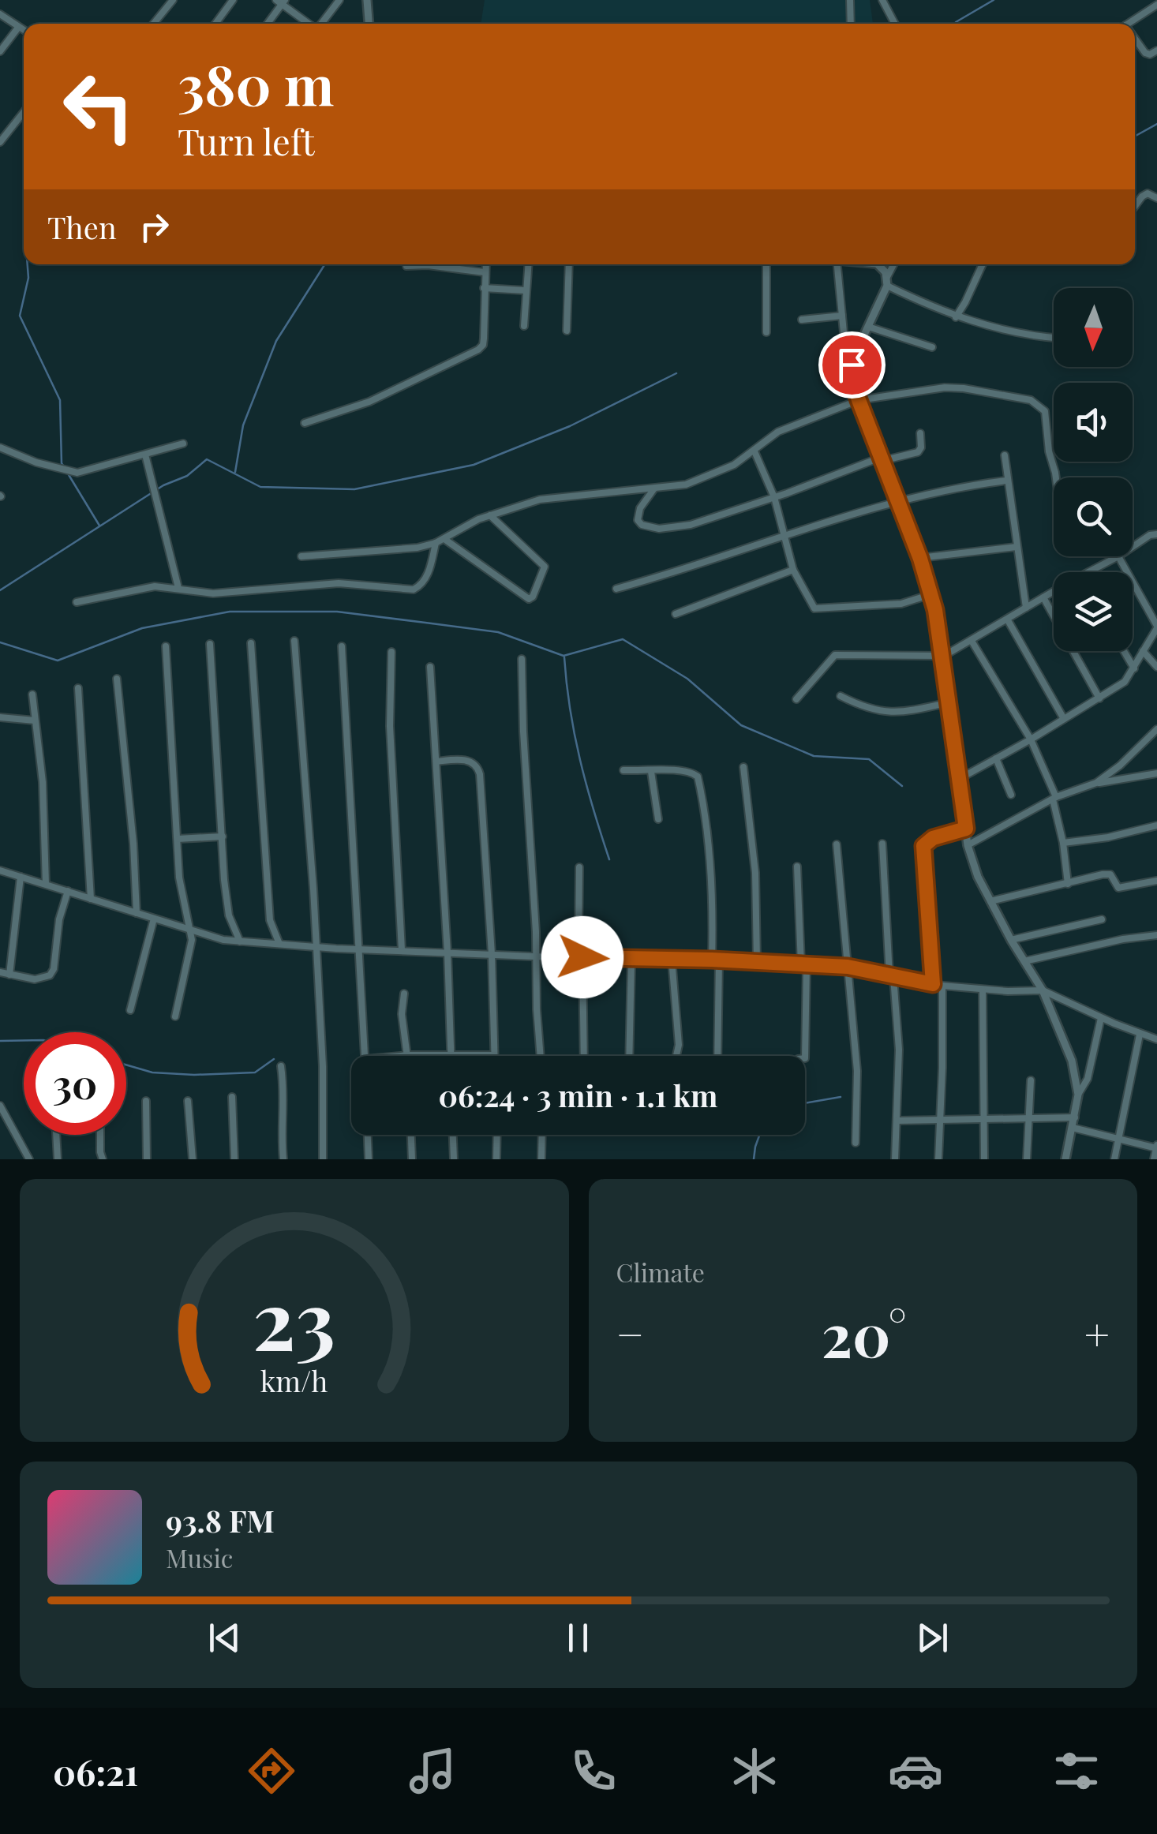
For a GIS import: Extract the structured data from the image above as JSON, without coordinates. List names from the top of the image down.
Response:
{
  "north": "bottom",
  "page": {
    "turn": ["380 m", "Turn left"],
    "then": "Then",
    "limit": "30",
    "trip": "06:24 · 3 min · 1.1 km",
    "tile": "Climate",
    "heat": ["−", "20°", "+"],
    "song": ["93.8 FM", "Music"],
    "tabs": "06:21",
    "gauge": ["23", "km/h"]
  }
}
